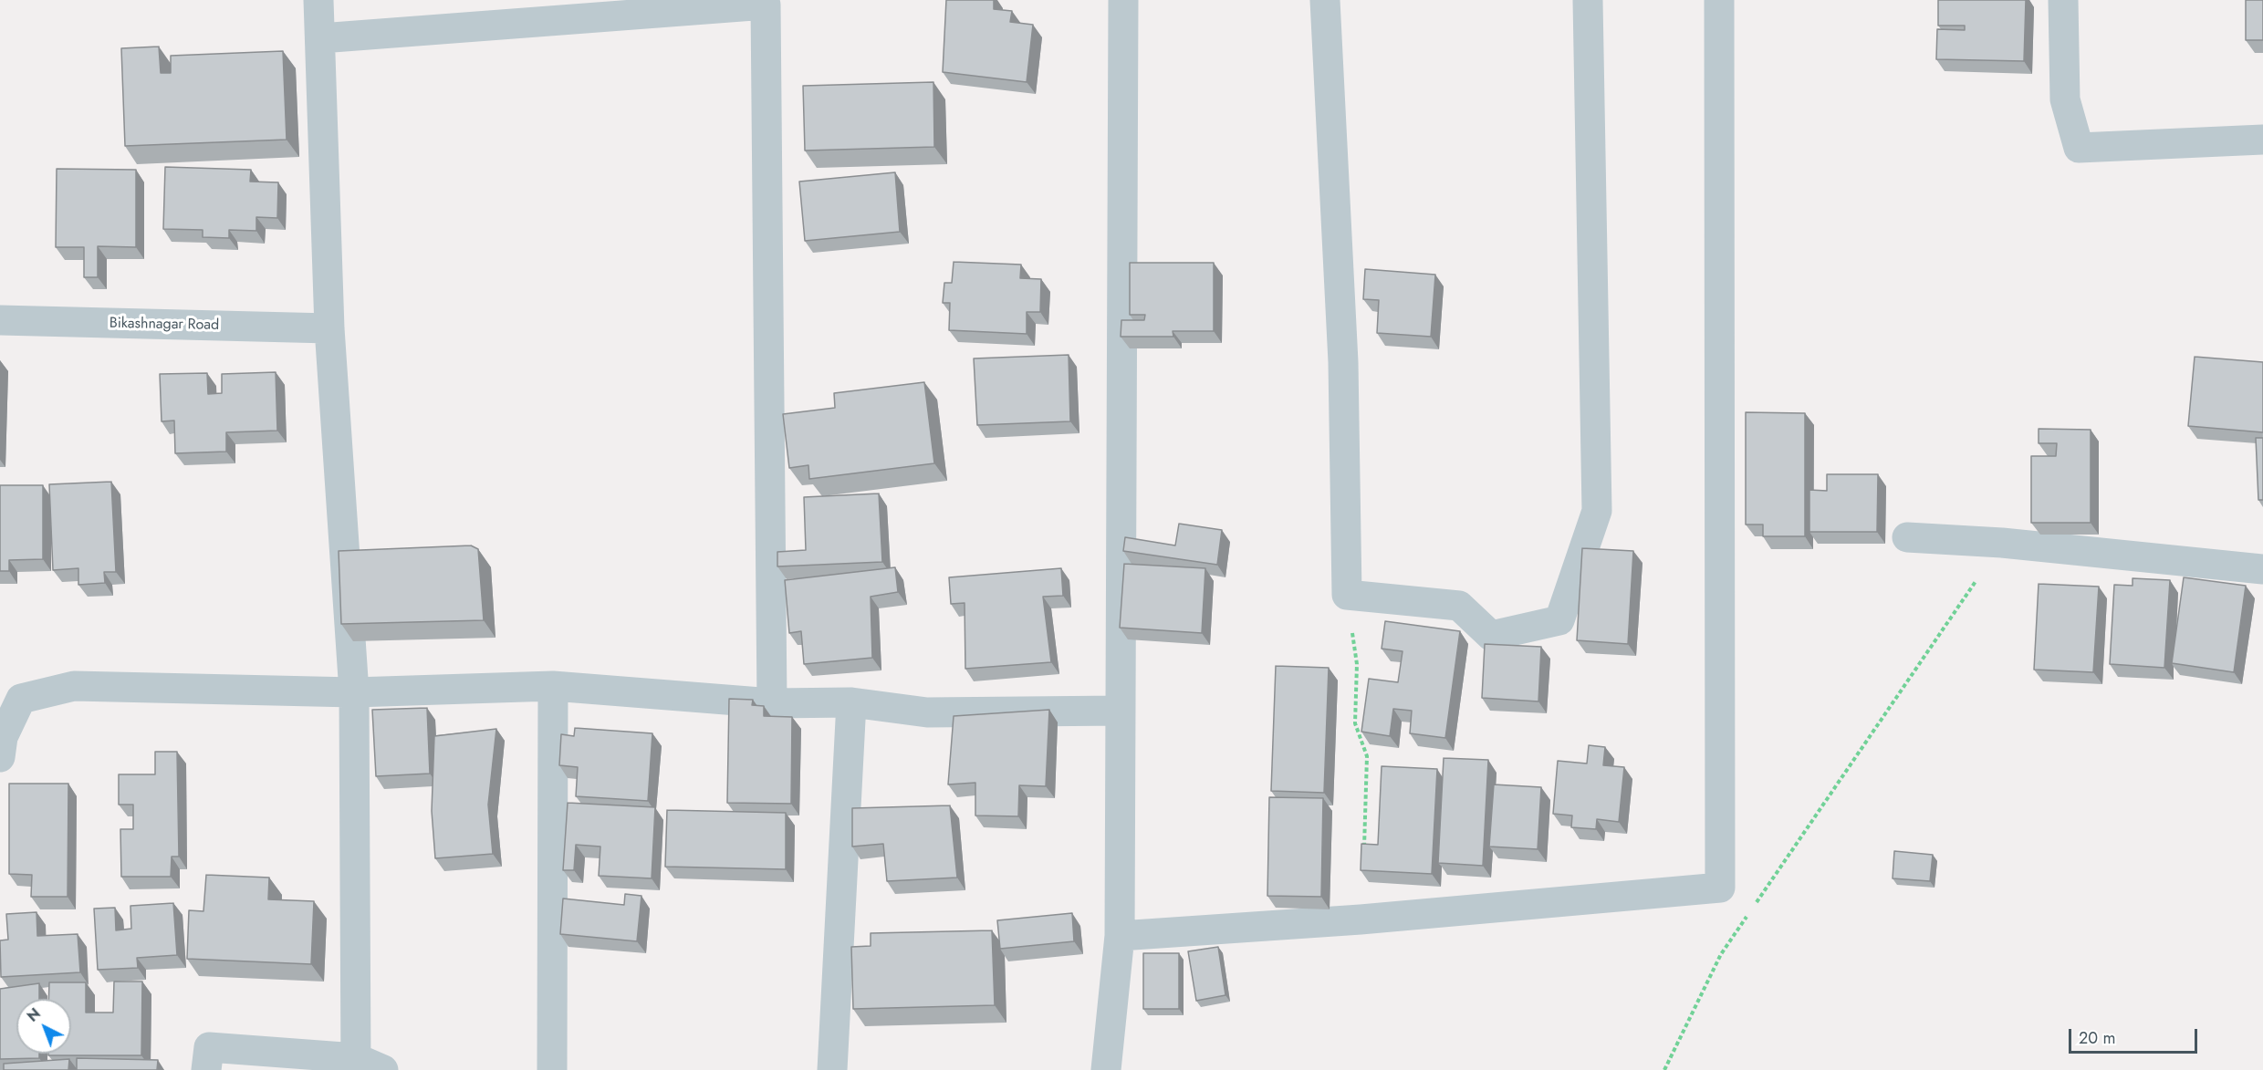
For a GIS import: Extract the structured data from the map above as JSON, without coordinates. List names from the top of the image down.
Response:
{
  "streets": {
    "street": ["Bikashnagar Road"]
  },
  "scale_bar": "20 m",
  "north": "top left"
}
